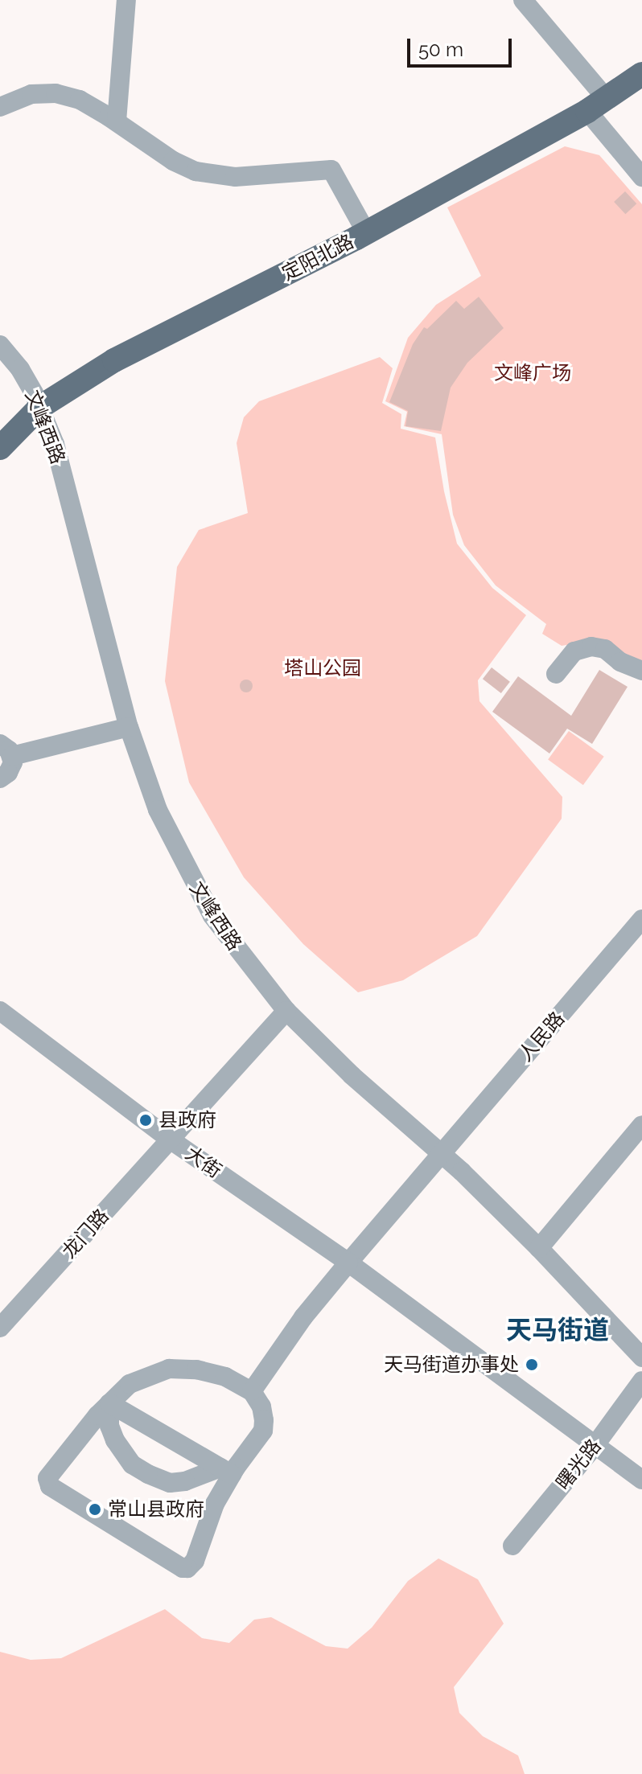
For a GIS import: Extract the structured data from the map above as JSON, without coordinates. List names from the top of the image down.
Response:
{
  "streets": {
    "main road": ["定阳北路"],
    "street": [
      "文峰西路",
      "人民路",
      "大街",
      "龙门路",
      "曙光路"
    ]
  },
  "crossings": [
    ["定阳北路", "文峰西路"],
    ["文峰西路", "人民路"],
    ["文峰西路", "龙门路"],
    ["人民路", "大街"],
    ["大街", "龙门路"],
    ["大街", "曙光路"]
  ],
  "districts": ["天马街道"],
  "parks": ["文峰广场", "塔山公园"],
  "places": ["县政府", "天马街道办事处", "常山县政府"],
  "scale_bar": "50 m"
}
